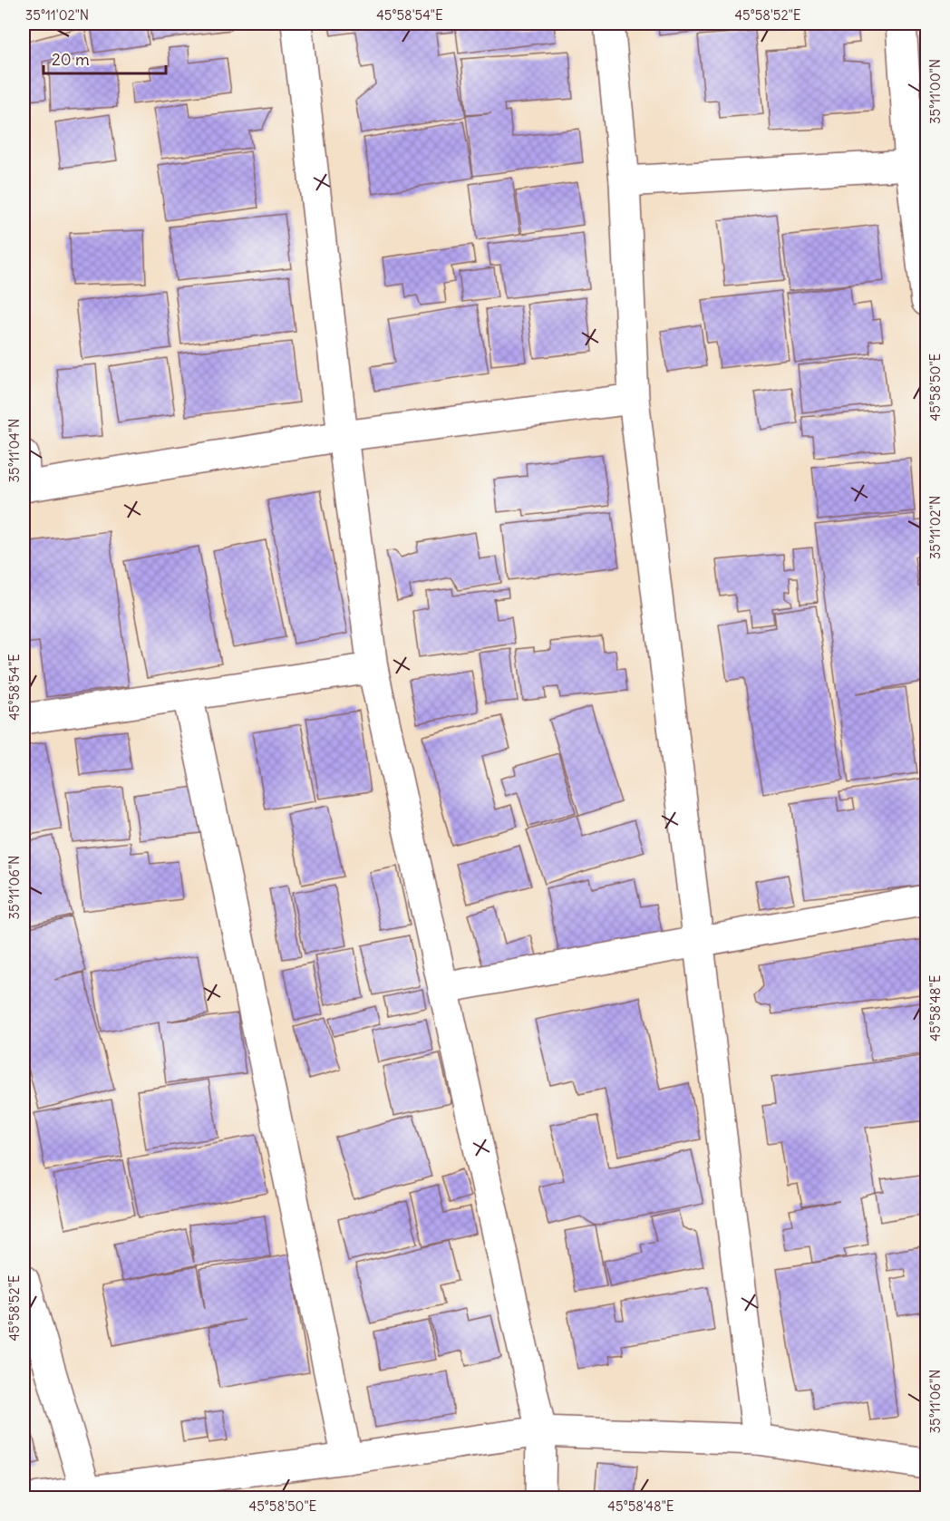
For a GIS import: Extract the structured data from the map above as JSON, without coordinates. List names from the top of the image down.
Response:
{
  "scale_bar": "20 m",
  "coordinates": [
    "35°11'02\"N",
    "45°58'54\"E",
    "45°58'52\"E",
    "35°11'00\"N",
    "45°58'50\"E",
    "35°11'04\"N",
    "35°11'06\"N",
    "45°58'48\"E"
  ]
}
